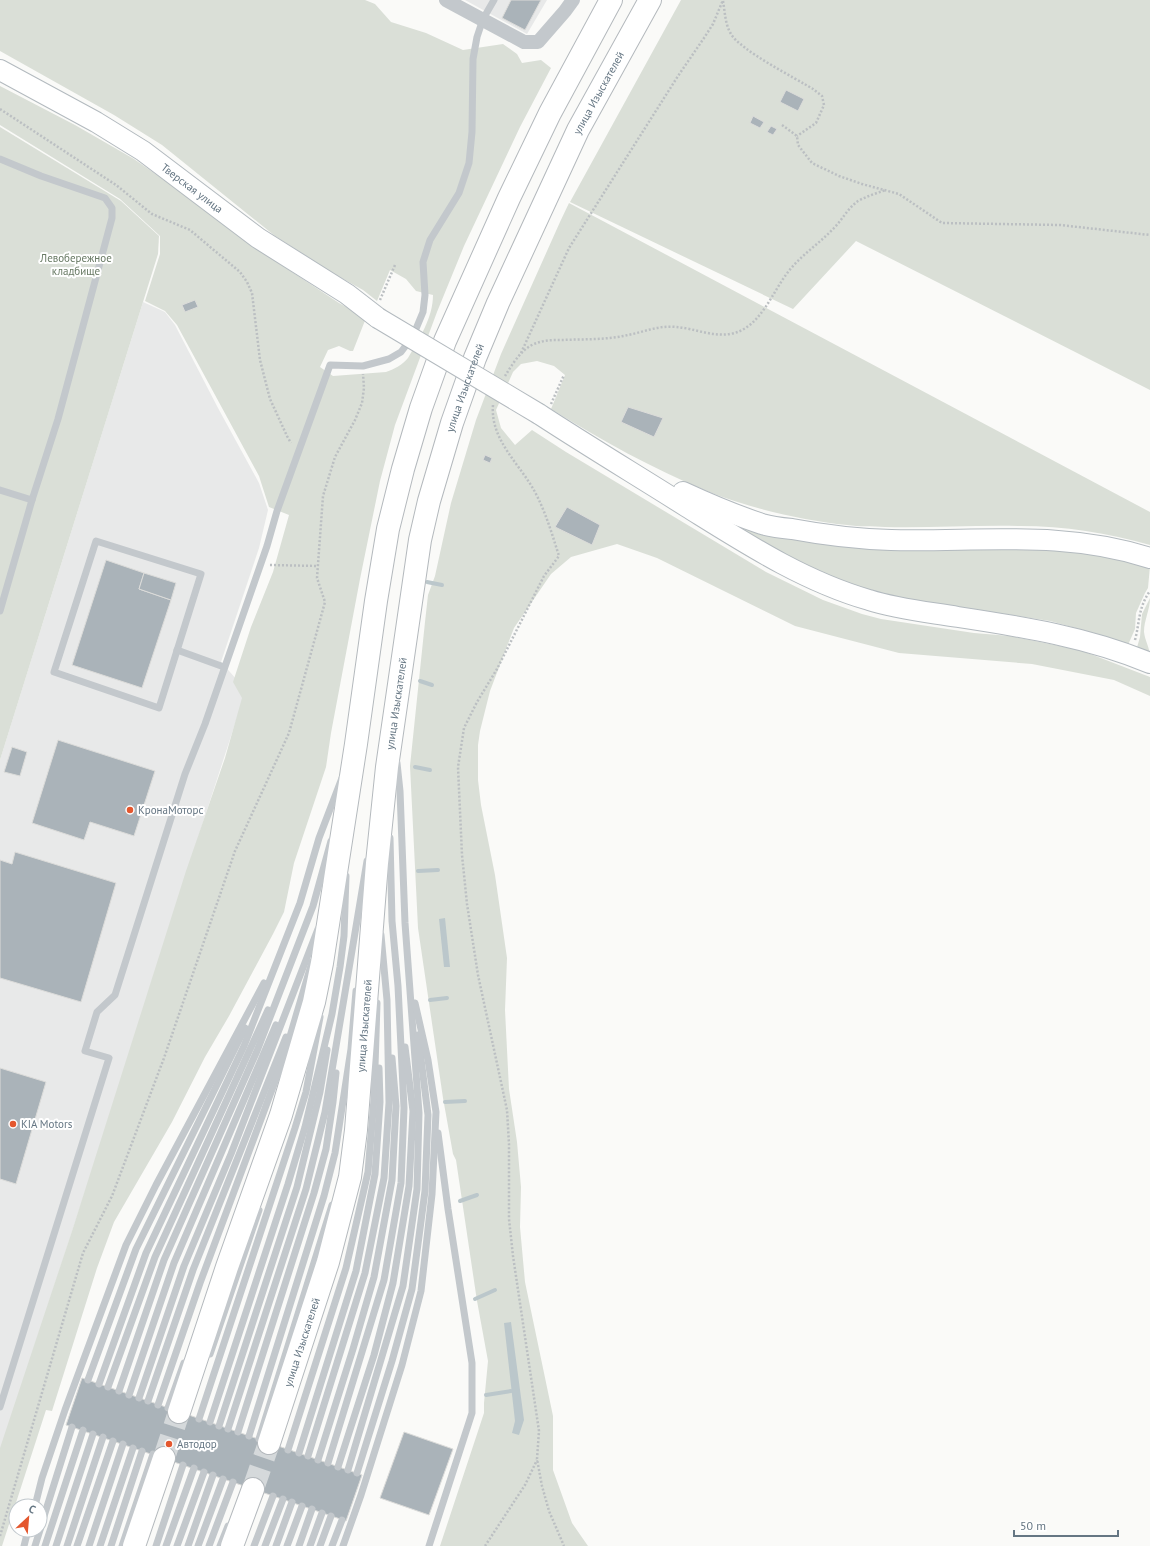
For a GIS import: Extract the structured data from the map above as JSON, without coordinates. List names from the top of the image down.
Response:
{
  "streets": {
    "highway": ["улица Изыскателей"],
    "street": ["Тверская улица"]
  },
  "parks": ["Левобережное кладбище"],
  "places": ["КронаМоторс", "KIA Motors", "Автодор"],
  "scale_bar": "50 m",
  "north": "top right"
}
